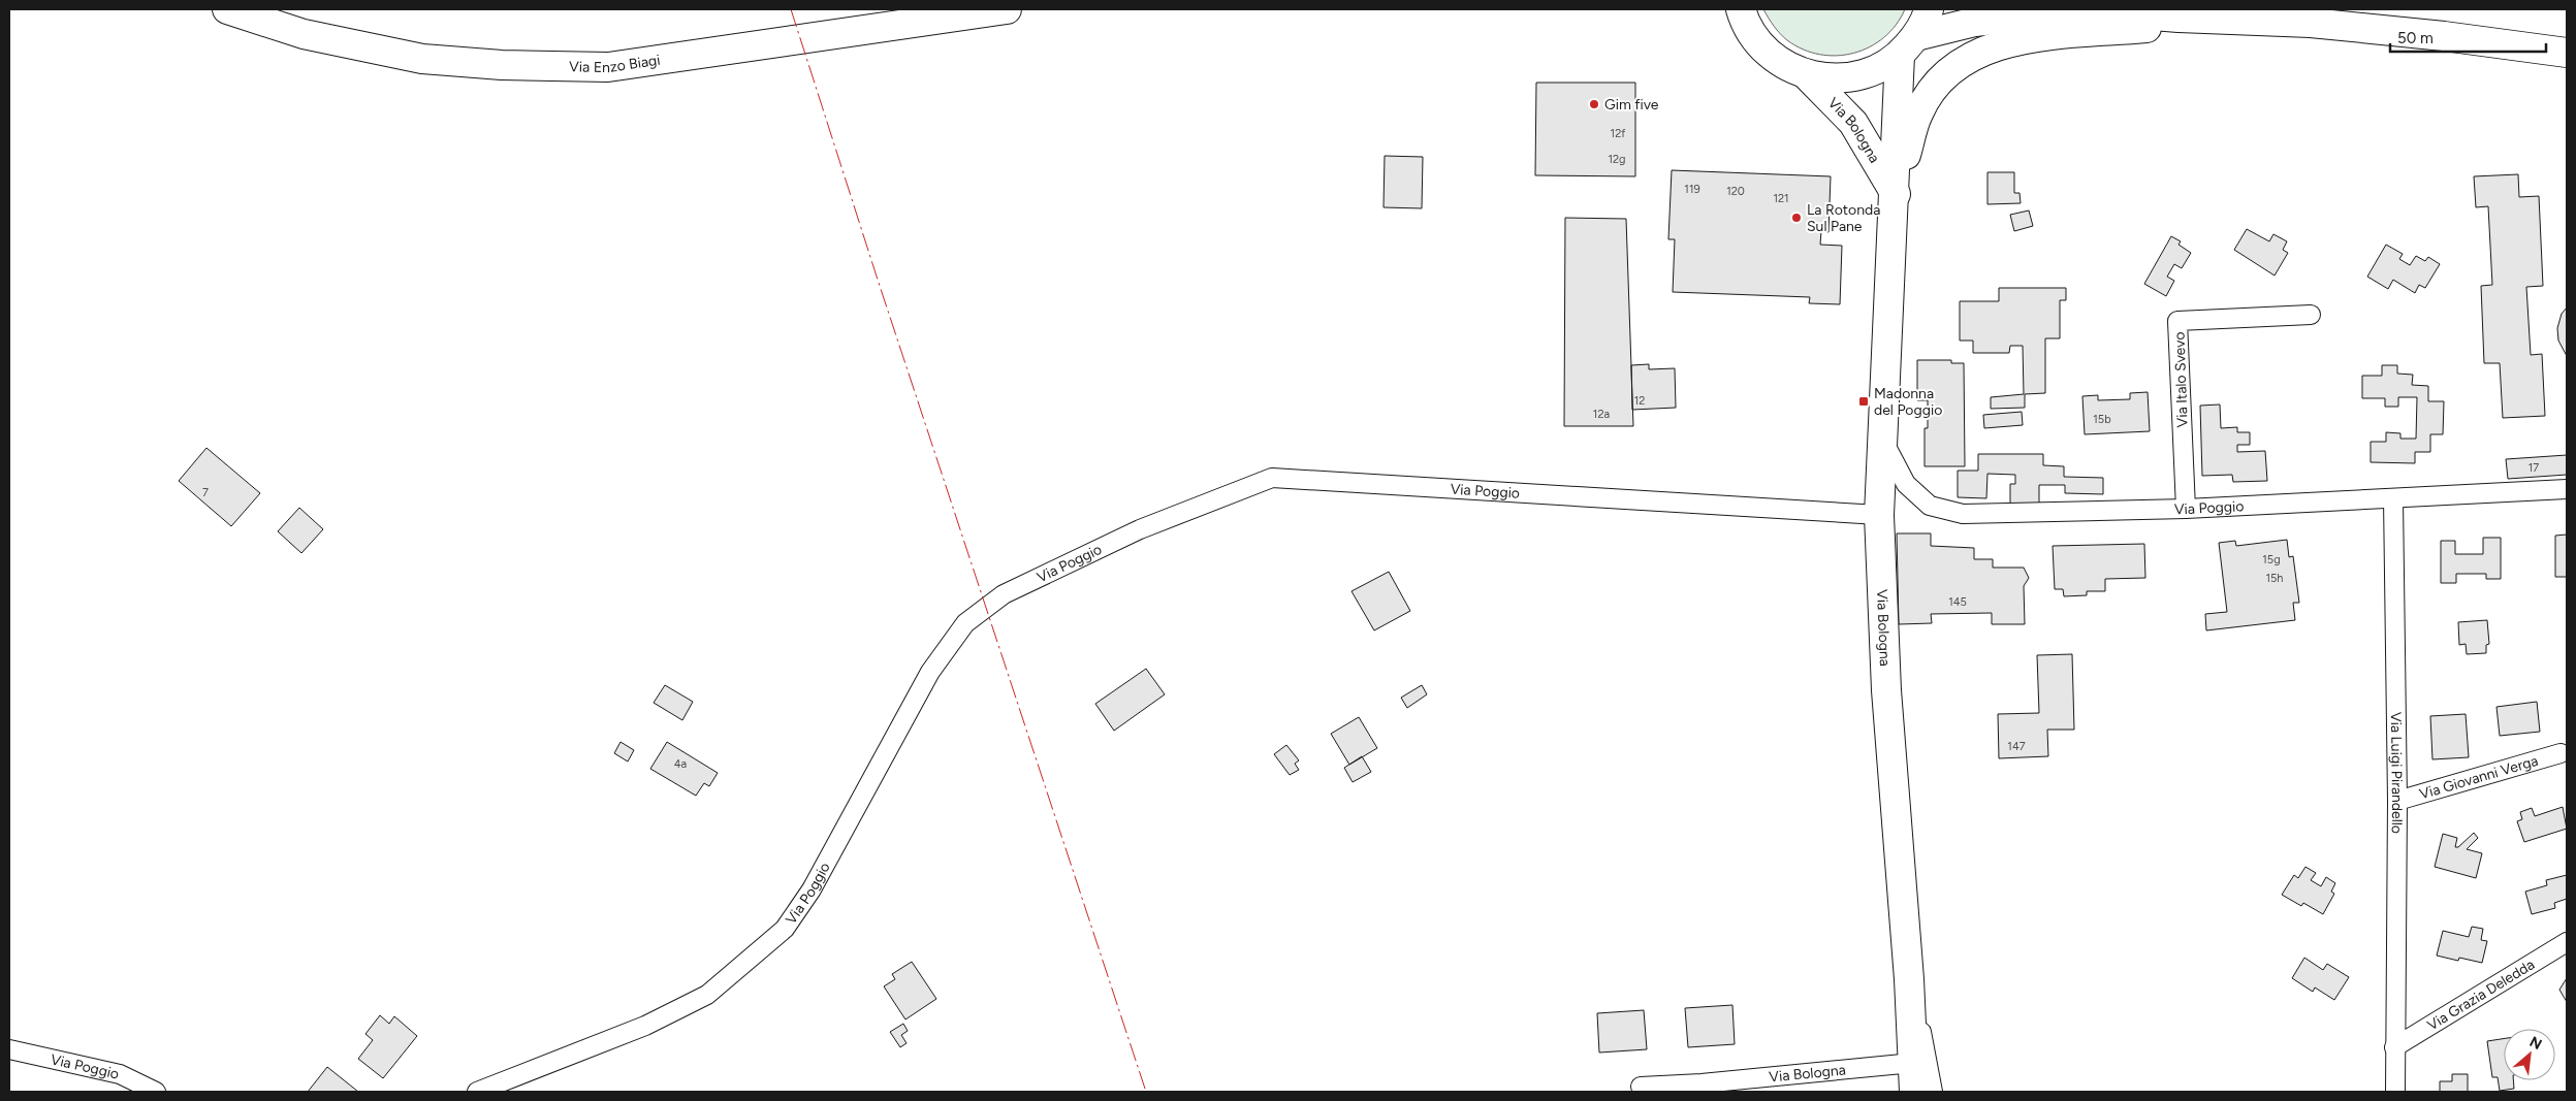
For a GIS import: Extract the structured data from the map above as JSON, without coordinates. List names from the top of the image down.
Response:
{
  "streets": {
    "main road": ["Via Enzo Biagi", "Via Bologna"],
    "street": [
      "Via Italo Svevo",
      "Via Poggio",
      "Via Luigi Pirandello",
      "Via Giovanni Verga",
      "Via Grazia Deledda"
    ]
  },
  "crossings": [
    ["Via Bologna", "Via Poggio"],
    ["Via Italo Svevo", "Via Poggio"],
    ["Via Poggio", "Via Luigi Pirandello"],
    ["Via Luigi Pirandello", "Via Giovanni Verga"],
    ["Via Luigi Pirandello", "Via Grazia Deledda"]
  ],
  "places": {
    "other": ["Gim five", "La Rotonda Sul Pane"],
    "transit": ["Madonna del Poggio"]
  },
  "house_numbers": [
    "12f",
    "12g",
    "119",
    "120",
    "121",
    "12",
    "12a",
    "15b",
    "17",
    "7",
    "15g",
    "15h",
    "145",
    "147",
    "4a"
  ],
  "scale_bar": "50 m",
  "north": "top right"
}
